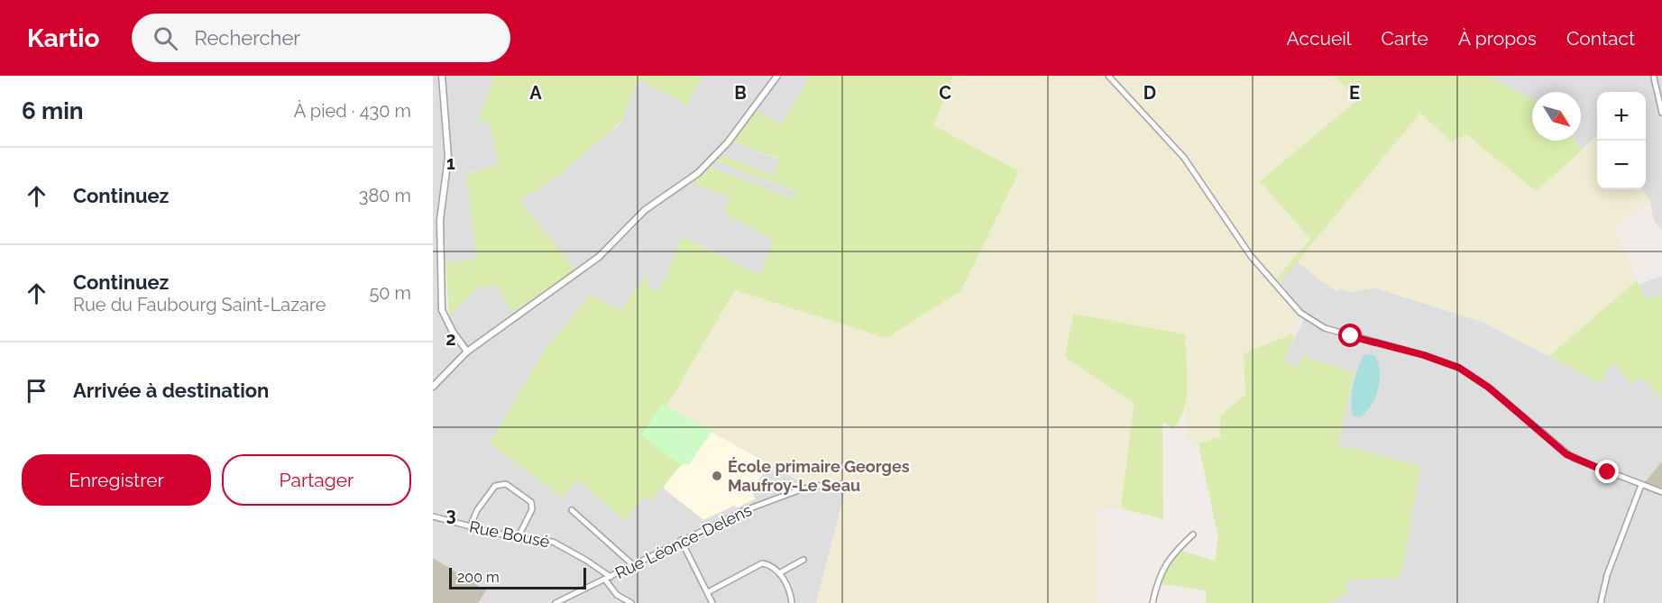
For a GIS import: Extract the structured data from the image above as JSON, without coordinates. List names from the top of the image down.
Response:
{
  "streets": {
    "street": ["Rue Bousé", "Rue Léonce-Delens"]
  },
  "crossings": [
    ["Rue Bousé", "Rue Léonce-Delens"]
  ],
  "places": ["École primaire Georges Maufroy-Le Seau"],
  "scale_bar": "200 m",
  "north": "bottom right",
  "page": {
    "header": "Kartio",
    "search": "Rechercher",
    "nav": [
      "Accueil",
      "Carte",
      "À propos",
      "Contact"
    ],
    "heading": ["6 min", "À pied · 430 m"],
    "map_buttons": ["+", "−"],
    "list": [
      ["Continuez", "380 m"],
      ["Continuez", "Rue du Faubourg Saint-Lazare", "50 m"],
      "Arrivée à destination"
    ],
    "buttons": ["Enregistrer", "Partager"],
    "scale": "200 m"
  },
  "grid": {
    "columns": [
      "A",
      "B",
      "C",
      "D",
      "E"
    ],
    "rows": ["1", "2", "3"]
  }
}
